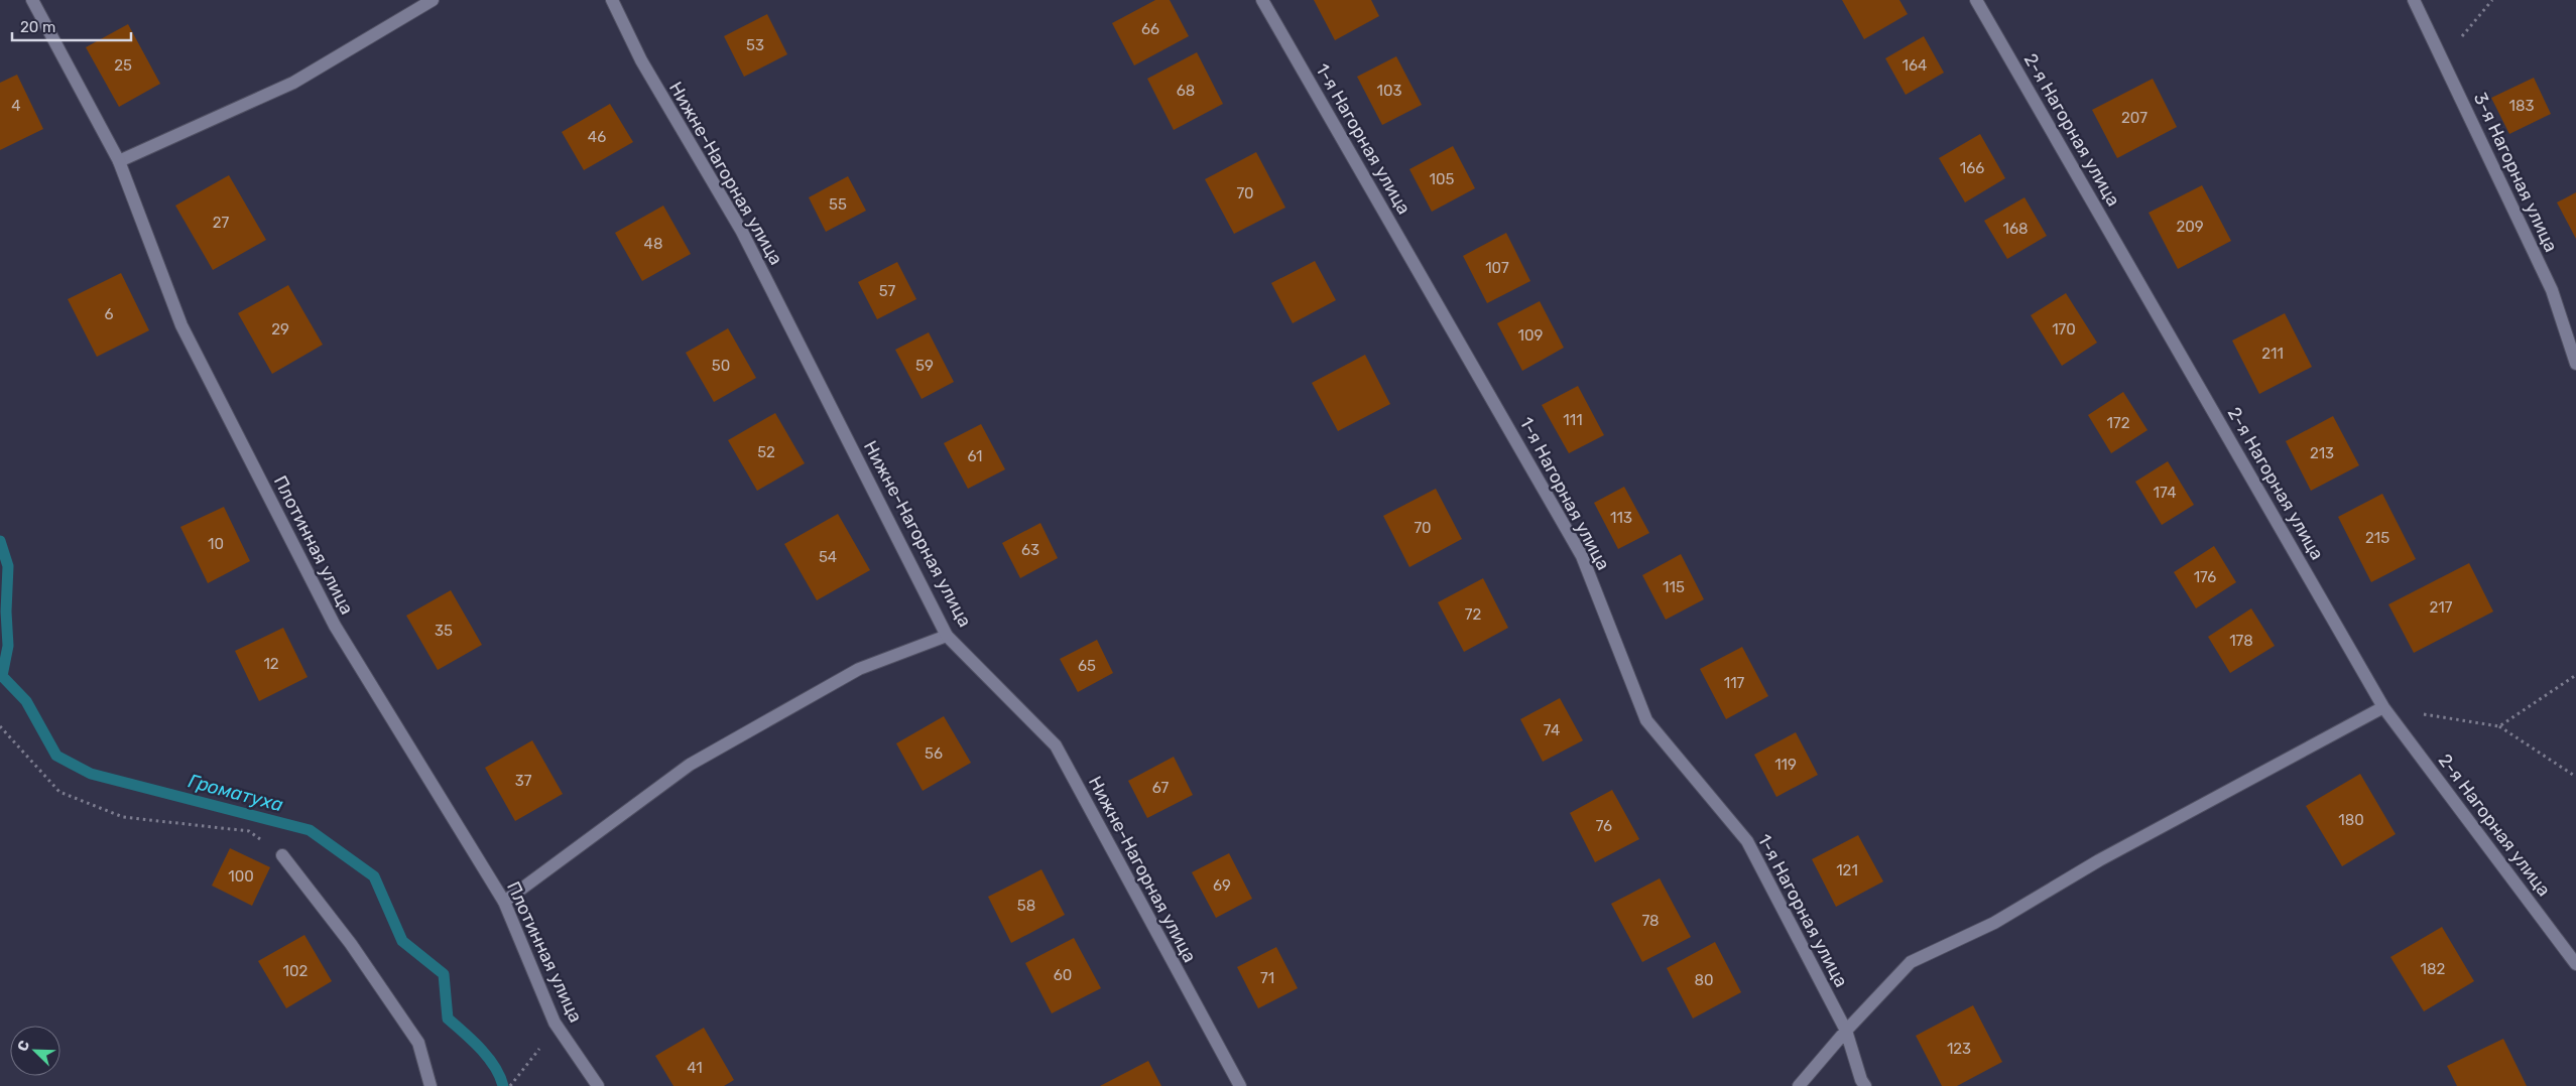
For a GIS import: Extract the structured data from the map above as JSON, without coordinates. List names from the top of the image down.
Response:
{
  "streets": {
    "street": [
      "2-я Нагорная улица",
      "1-я Нагорная улица",
      "3-я Нагорная улица",
      "Нижне-Нагорная улица",
      "Плотинная улица"
    ]
  },
  "water": ["Громатуха"],
  "house_numbers": [
    "66",
    "53",
    "25",
    "164",
    "68",
    "103",
    "4",
    "183",
    "207",
    "46",
    "166",
    "105",
    "70",
    "55",
    "27",
    "209",
    "168",
    "48",
    "107",
    "57",
    "6",
    "29",
    "170",
    "109",
    "211",
    "50",
    "59",
    "111",
    "172",
    "52",
    "213",
    "61",
    "174",
    "113",
    "70",
    "215",
    "10",
    "63",
    "54",
    "176",
    "115",
    "217",
    "72",
    "35",
    "178",
    "12",
    "65",
    "117",
    "74",
    "56",
    "119",
    "37",
    "67",
    "180",
    "76",
    "121",
    "100",
    "69",
    "58",
    "78",
    "182",
    "102",
    "60",
    "71",
    "80",
    "123",
    "41"
  ],
  "scale_bar": "20 m",
  "north": "top left"
}
